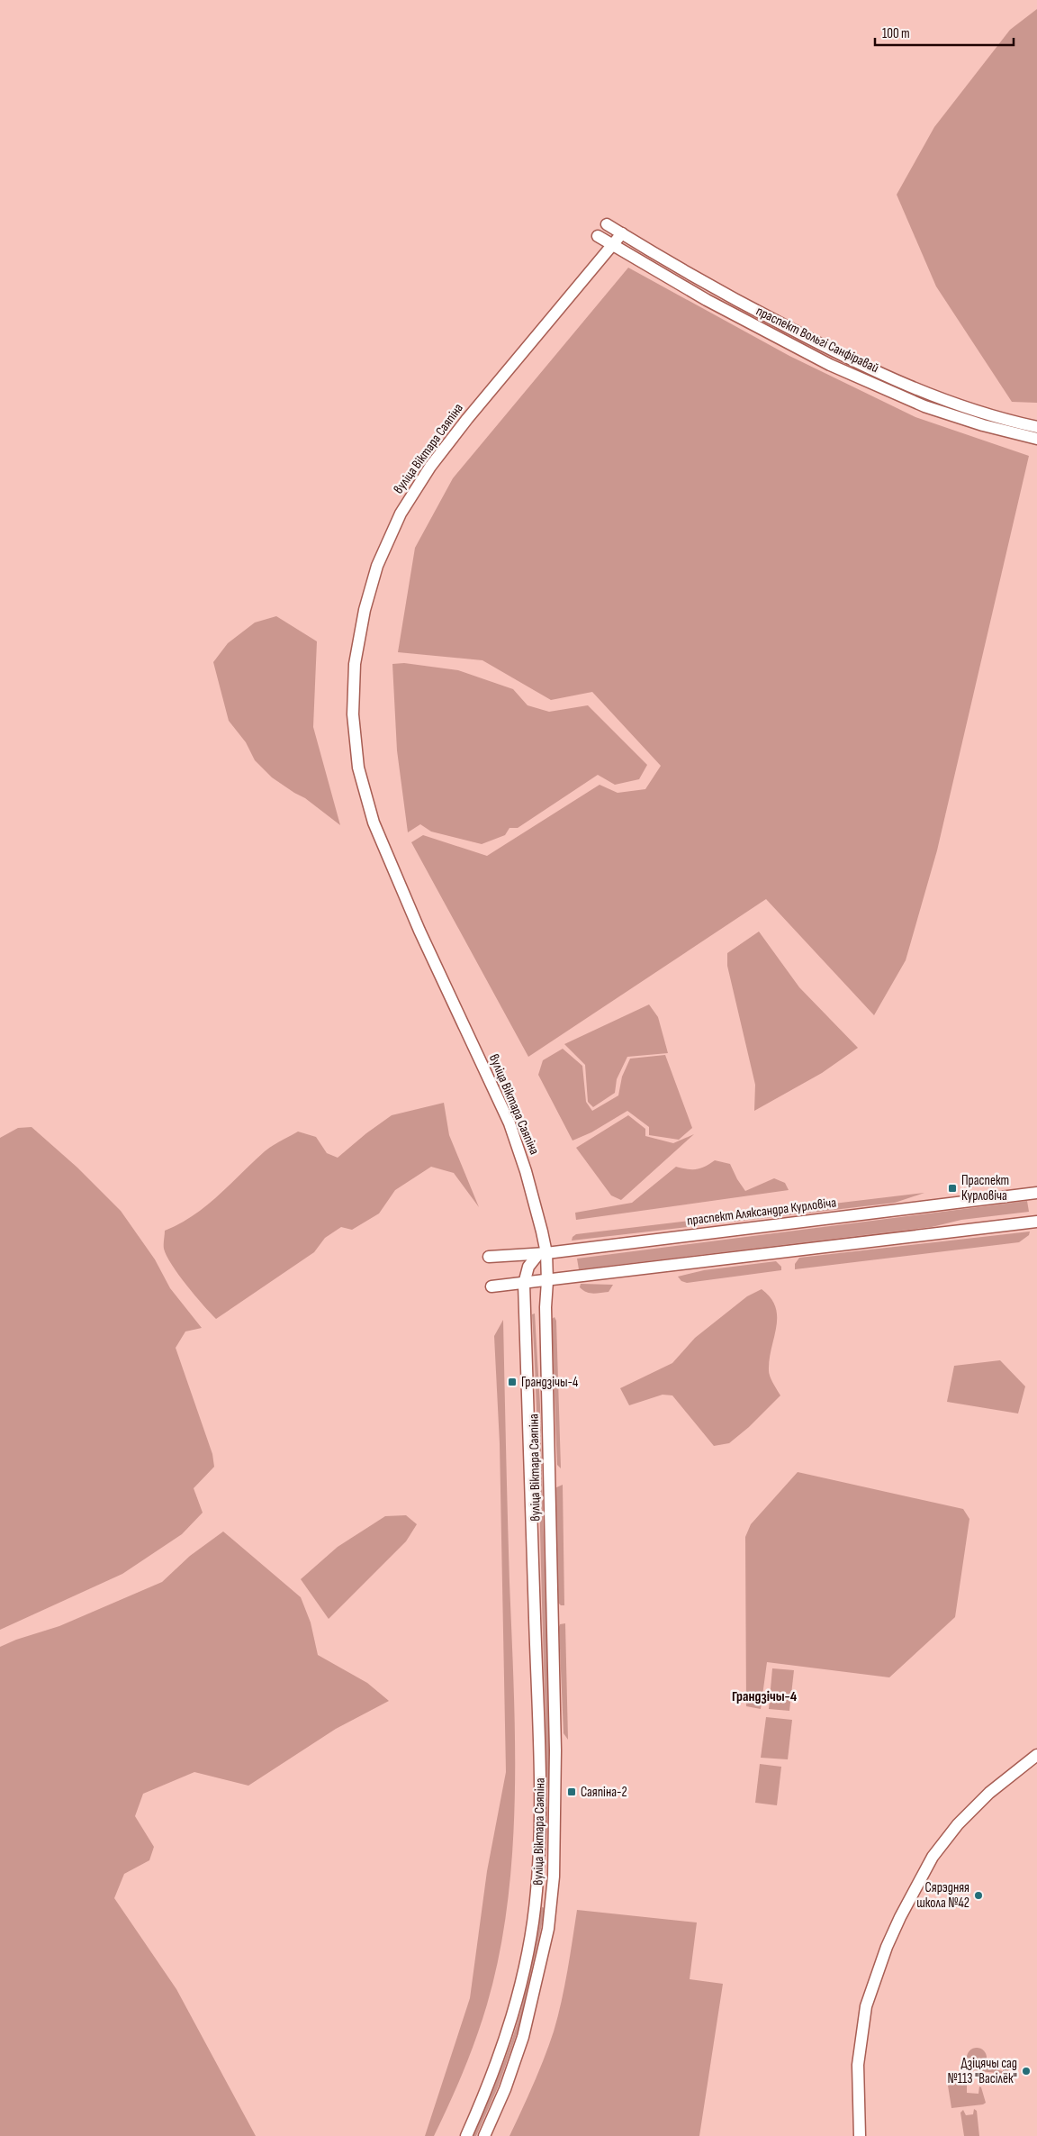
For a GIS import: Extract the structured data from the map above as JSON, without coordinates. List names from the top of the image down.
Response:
{
  "streets": {
    "street": ["праспект Вольгі Санфіравай", "вуліца Віктара Саяпіна", "праспект Аляксандра Курловіча"]
  },
  "crossings": [
    ["праспект Вольгі Санфіравай", "вуліца Віктара Саяпіна"],
    ["вуліца Віктара Саяпіна", "праспект Аляксандра Курловіча"]
  ],
  "districts": ["Грандзічы-4"],
  "places": {
    "transit": ["Праспект Курловіча", "Грандзічы-4", "Саяпіна-2"],
    "other": ["Сярэдняя школа №42", "Дзіцячы сад №113 \"Васілёк\""]
  },
  "scale_bar": "100 m"
}
